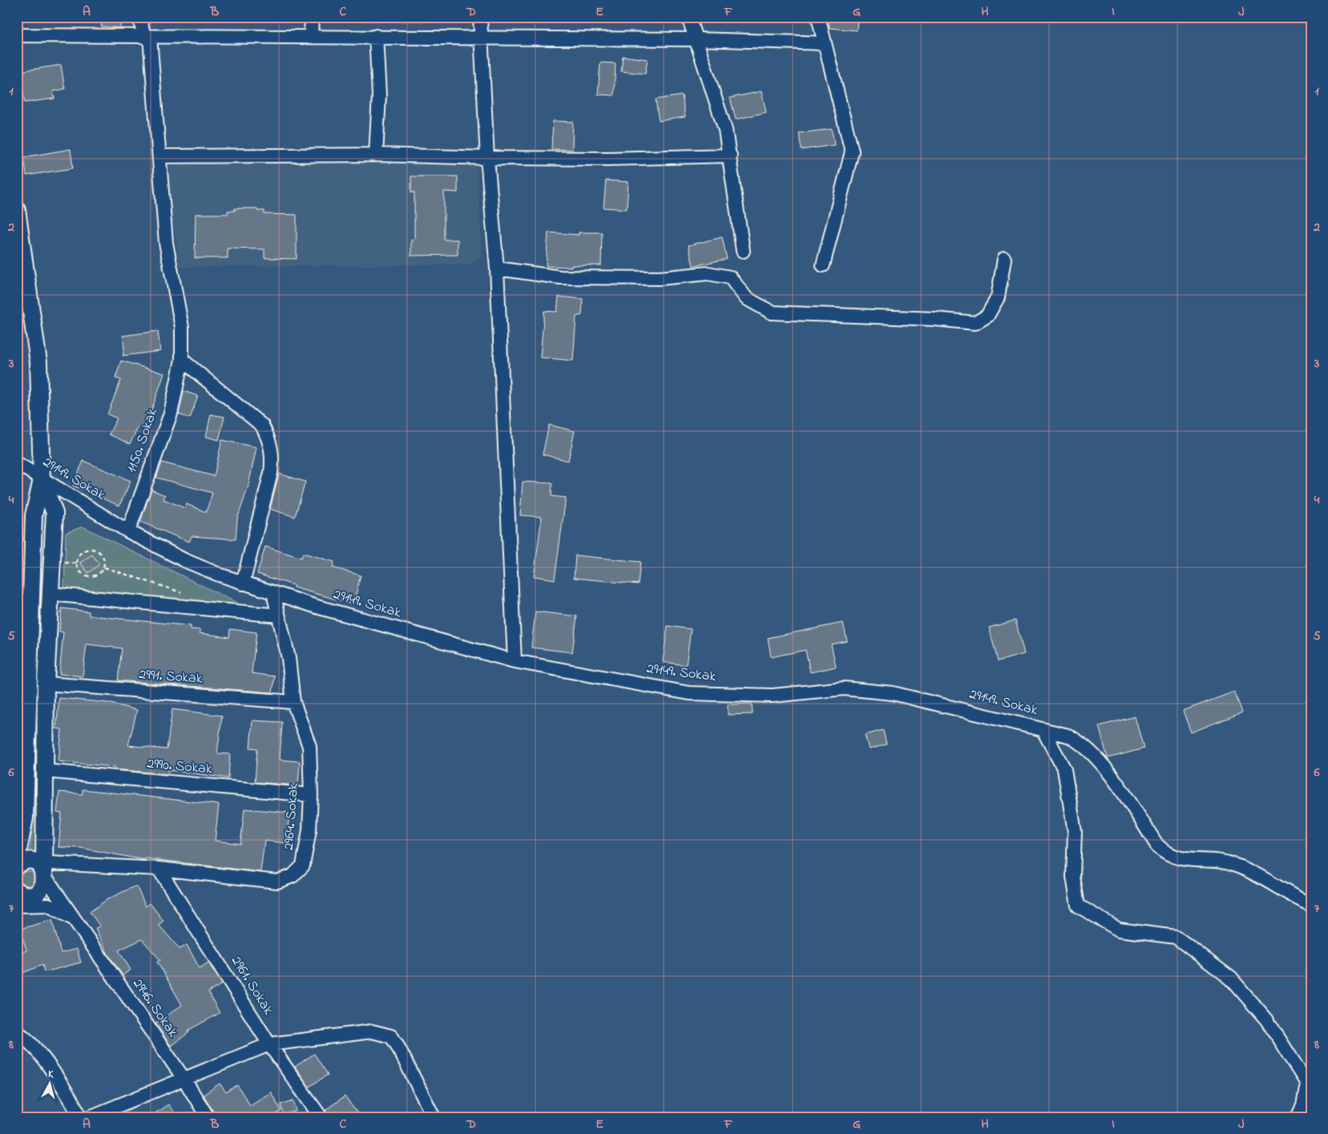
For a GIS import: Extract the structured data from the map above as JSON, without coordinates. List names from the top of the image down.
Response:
{
  "streets": {
    "street": [
      "1150. Sokak",
      "29149. Sokak",
      "2991. Sokak",
      "2990. Sokak",
      "2964. Sokak",
      "2961. Sokak",
      "2946. Sokak"
    ]
  },
  "crossings": [
    ["1150. Sokak", "29149. Sokak"],
    ["29149. Sokak", "2964. Sokak"],
    ["2991. Sokak", "2964. Sokak"],
    ["2990. Sokak", "2964. Sokak"],
    ["2964. Sokak", "2961. Sokak"],
    ["2964. Sokak", "2946. Sokak"]
  ],
  "north": "top",
  "grid": {
    "columns": [
      "A",
      "B",
      "C",
      "D",
      "E",
      "F",
      "G",
      "H",
      "I",
      "J"
    ],
    "rows": [
      "1",
      "2",
      "3",
      "4",
      "5",
      "6",
      "7",
      "8"
    ]
  }
}
